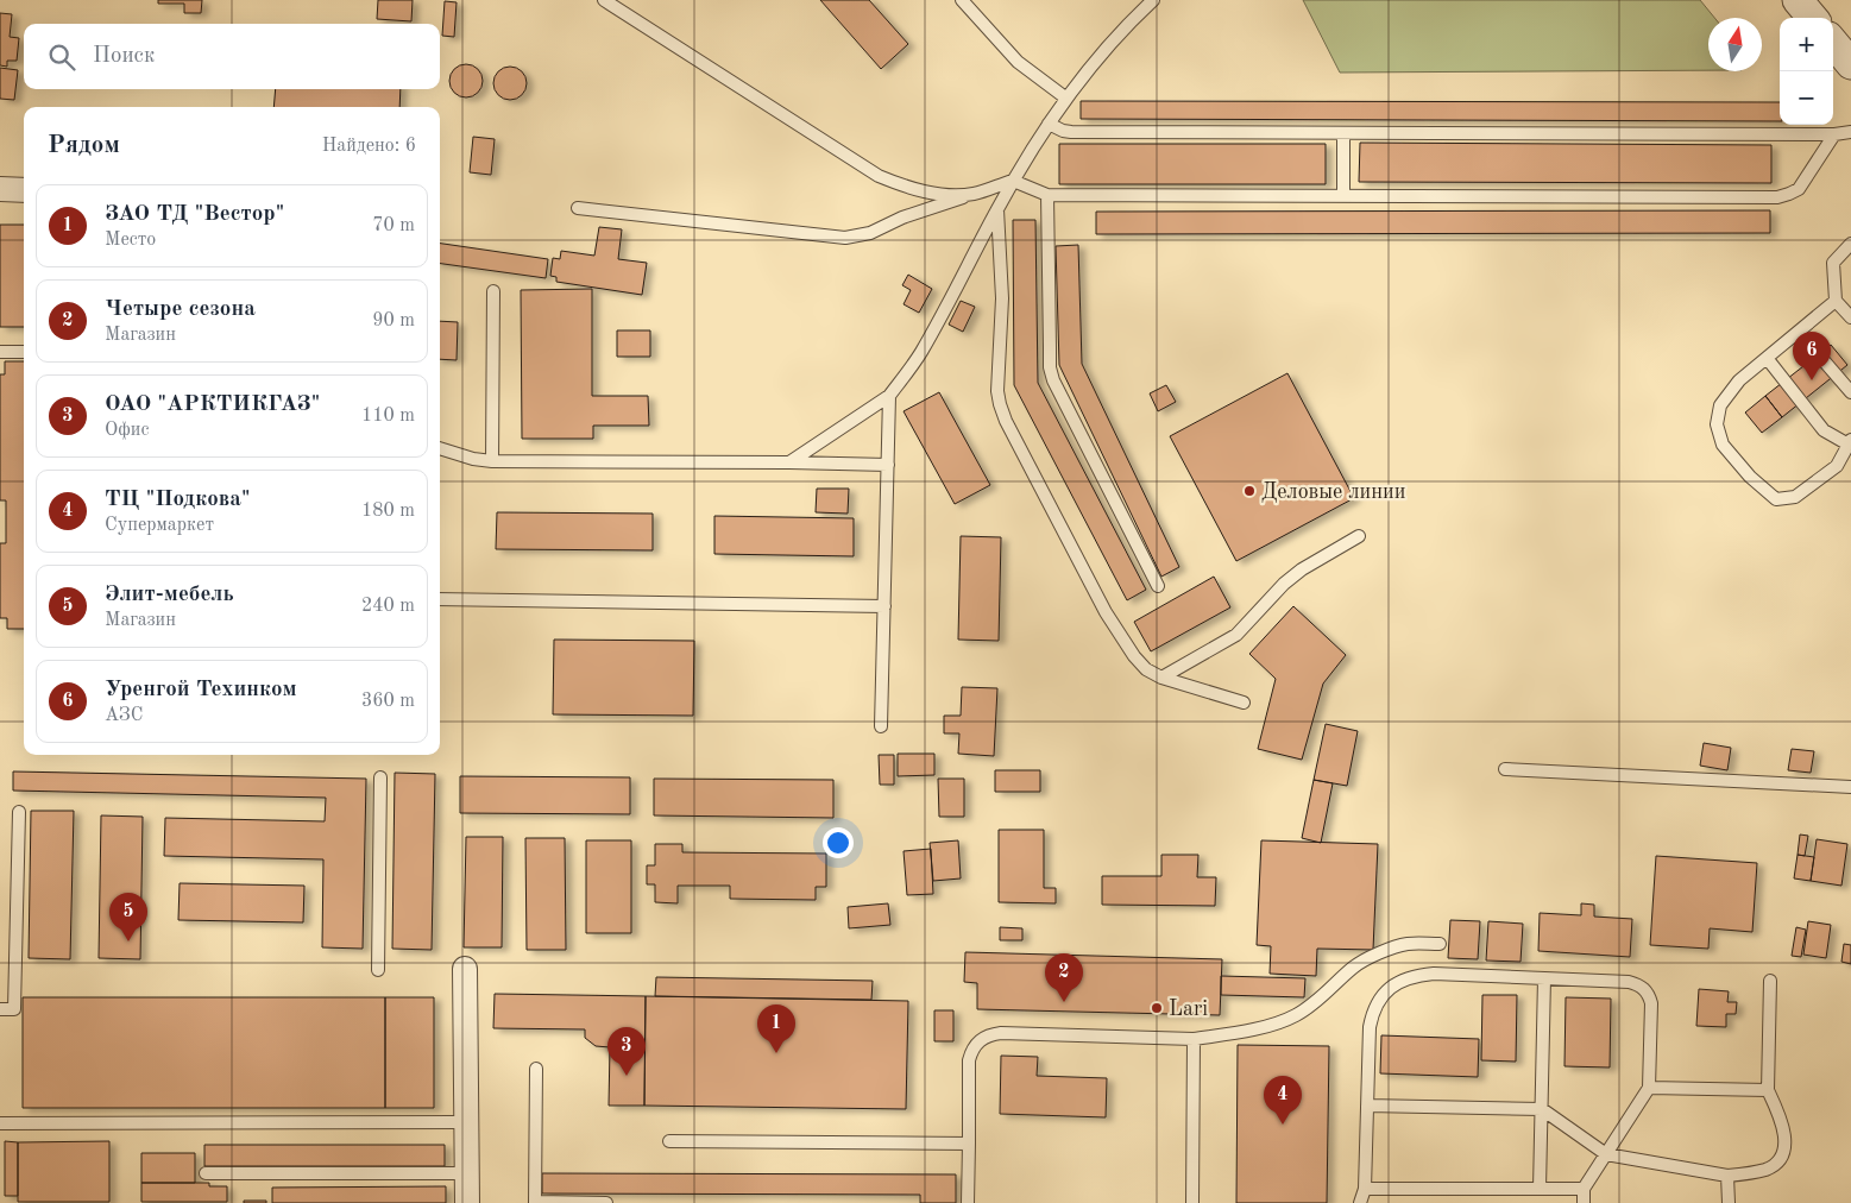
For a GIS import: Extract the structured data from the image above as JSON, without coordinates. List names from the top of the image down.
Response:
{
  "places": ["Деловые линии", "Lari"],
  "north": "top",
  "page": {
    "map_buttons": ["+", "−"],
    "search": "Поиск",
    "heading": ["Рядом", "Найдено: 6"],
    "list": [
      {
        "mark": "1",
        "name": "ЗАО ТД \"Вестор\"",
        "note": "Место",
        "value": "70 m"
      },
      {
        "mark": "2",
        "name": "Четыре сезона",
        "note": "Магазин",
        "value": "90 m"
      },
      {
        "mark": "3",
        "name": "ОАО \"АРКТИКГАЗ\"",
        "note": "Офис",
        "value": "110 m"
      },
      {
        "mark": "4",
        "name": "ТЦ \"Подкова\"",
        "note": "Супермаркет",
        "value": "180 m"
      },
      {
        "mark": "5",
        "name": "Элит-мебель",
        "note": "Магазин",
        "value": "240 m"
      },
      {
        "mark": "6",
        "name": "Уренгой Техинком",
        "note": "АЗС",
        "value": "360 m"
      }
    ],
    "pins": [
      "6",
      "5",
      "2",
      "1",
      "3",
      "4"
    ]
  }
}
